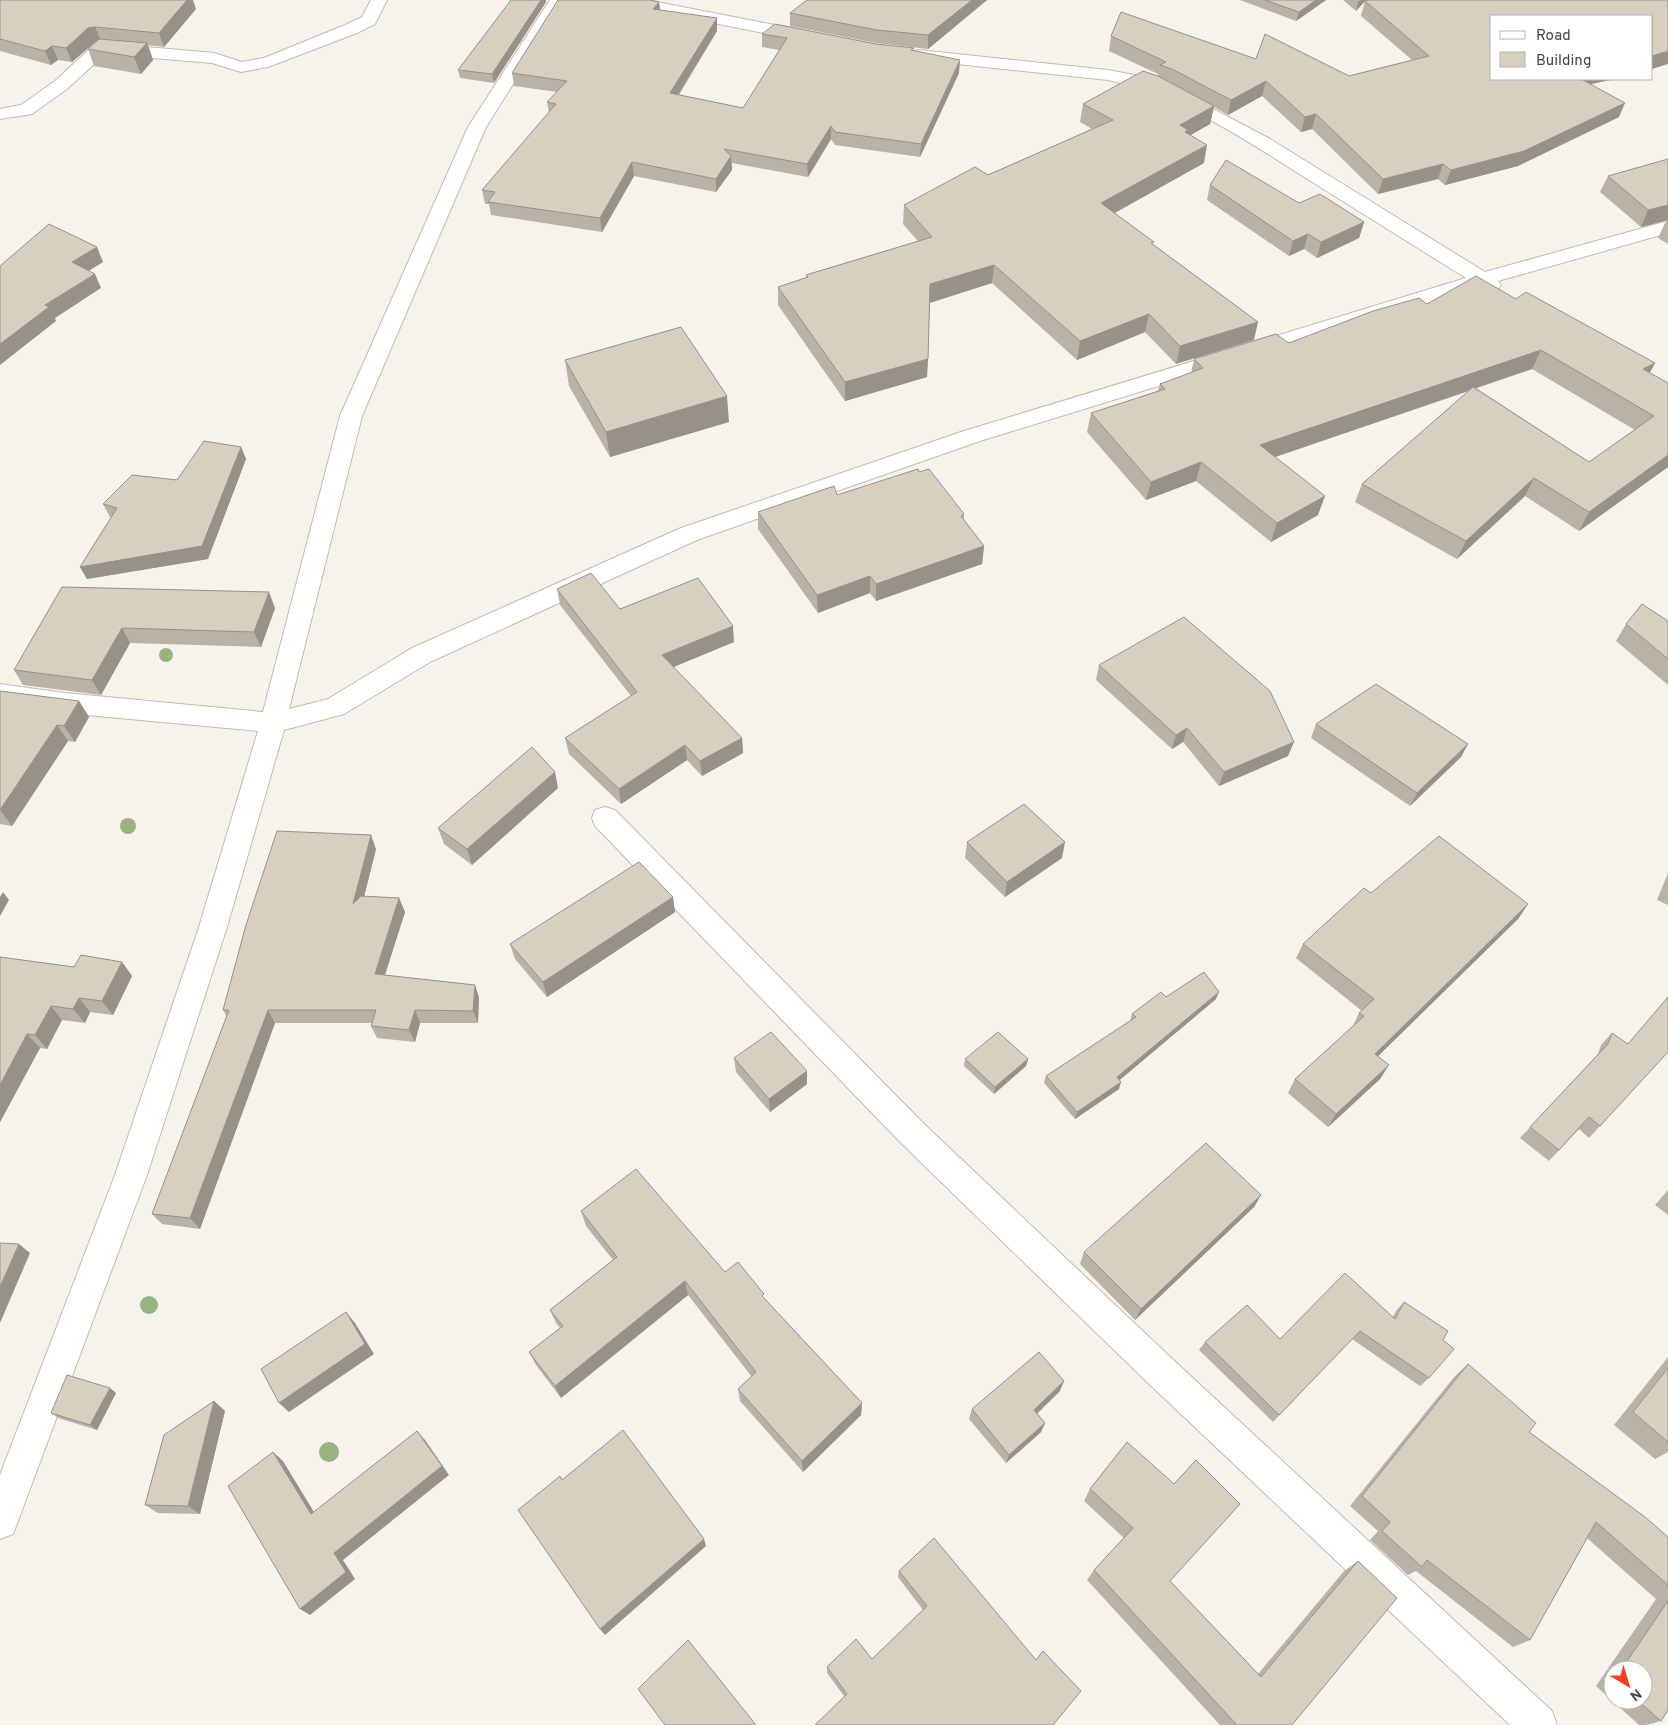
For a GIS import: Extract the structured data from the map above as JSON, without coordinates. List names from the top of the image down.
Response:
{
  "legend": ["Road", "Building"],
  "north": "bottom right"
}
